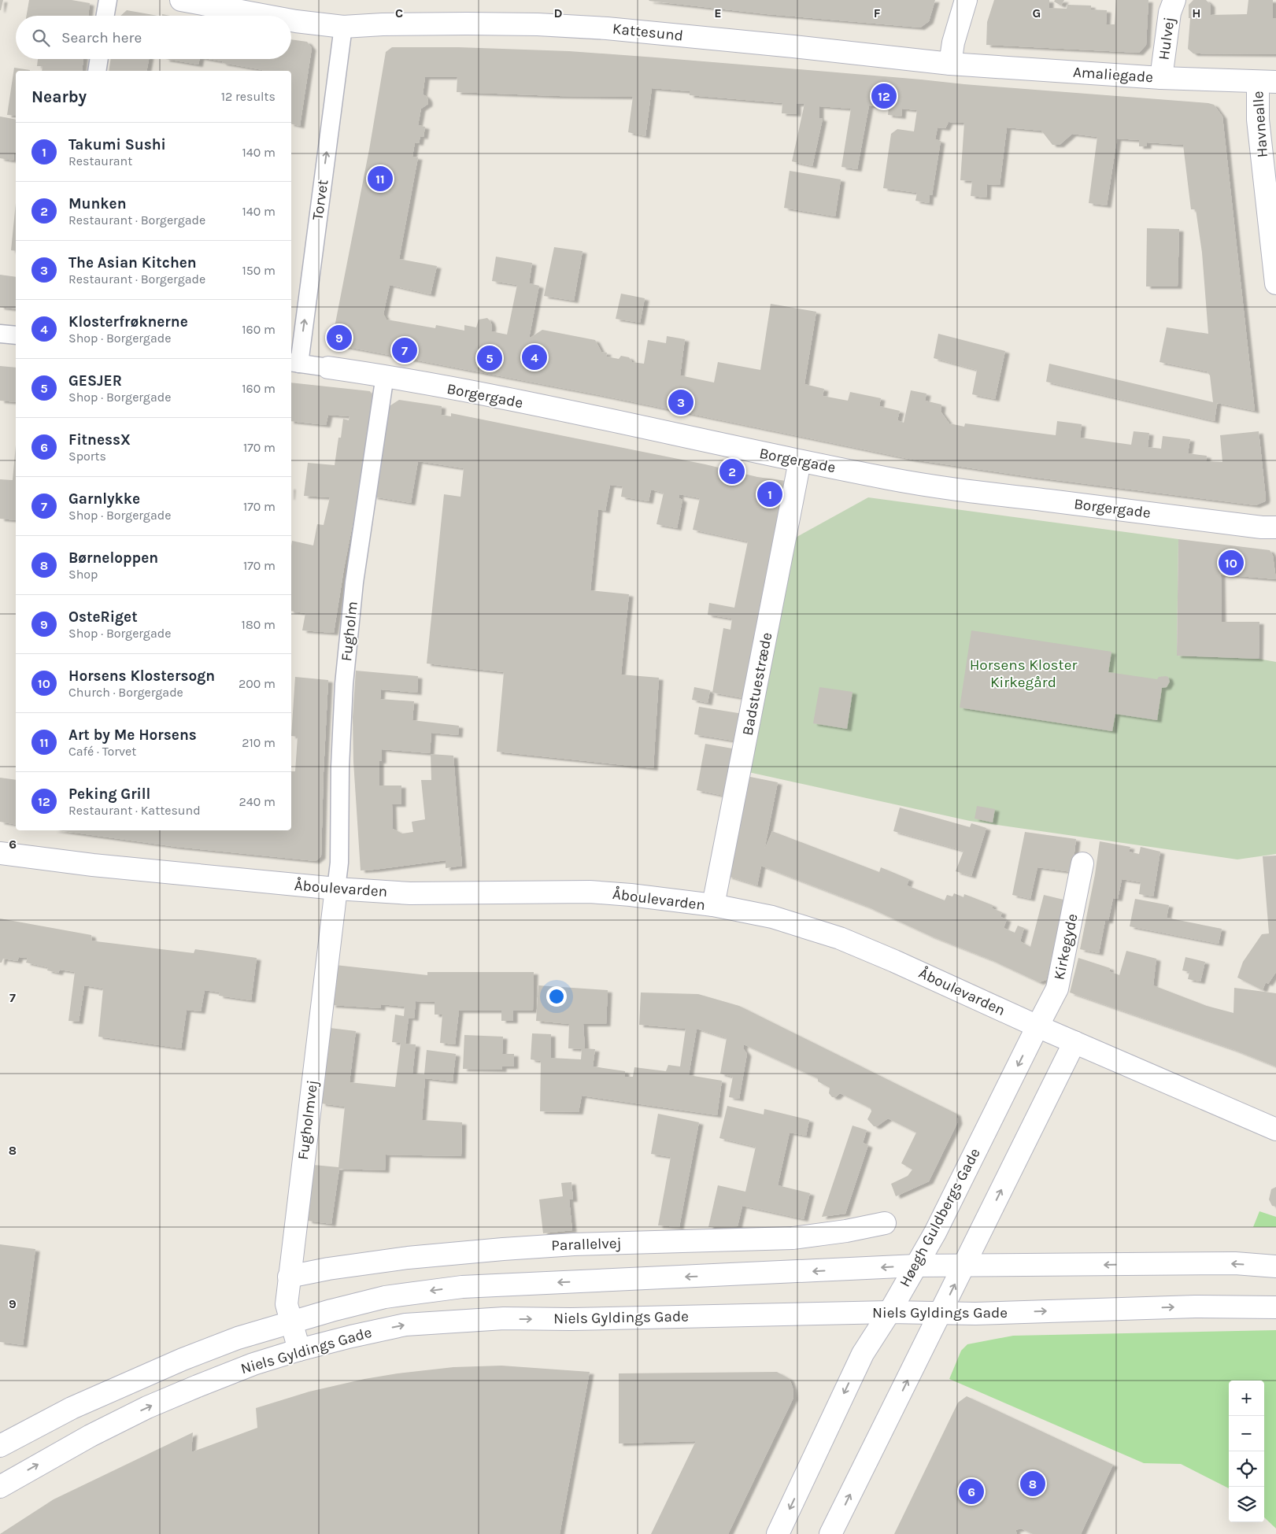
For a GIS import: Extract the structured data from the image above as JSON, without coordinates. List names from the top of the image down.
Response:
{
  "streets": {
    "street": [
      "Kattesund",
      "Hulvej",
      "Amaliegade",
      "Havnealle",
      "Torvet",
      "Borgergade",
      "Fugholm",
      "Badstuestræde",
      "Åboulevarden",
      "Kirkegyde",
      "Fugholmvej",
      "Høegh Guldbergs Gade",
      "Parallelvej",
      "Niels Gyldings Gade"
    ]
  },
  "crossings": [
    ["Kattesund", "Amaliegade"],
    ["Kattesund", "Torvet"],
    ["Hulvej", "Amaliegade"],
    ["Amaliegade", "Havnealle"],
    ["Torvet", "Borgergade"],
    ["Borgergade", "Fugholm"],
    ["Borgergade", "Badstuestræde"],
    ["Fugholm", "Åboulevarden"],
    ["Fugholm", "Fugholmvej"],
    ["Badstuestræde", "Åboulevarden"],
    ["Åboulevarden", "Kirkegyde"],
    ["Åboulevarden", "Fugholmvej"],
    ["Åboulevarden", "Høegh Guldbergs Gade"],
    ["Kirkegyde", "Høegh Guldbergs Gade"],
    ["Fugholmvej", "Parallelvej"],
    ["Fugholmvej", "Niels Gyldings Gade"],
    ["Høegh Guldbergs Gade", "Niels Gyldings Gade"]
  ],
  "one_way": ["Torvet"],
  "parks": ["Horsens Kloster Kirkegård"],
  "page": {
    "search": "Search here",
    "heading": ["Nearby", "12 results"],
    "pins": [
      "12",
      "11",
      "9",
      "7",
      "4",
      "5",
      "3",
      "2",
      "1",
      "10",
      "8",
      "6"
    ],
    "list": [
      {
        "mark": "1",
        "name": "Takumi Sushi",
        "note": "Restaurant",
        "value": "140 m"
      },
      {
        "mark": "2",
        "name": "Munken",
        "note": "Restaurant · Borgergade",
        "value": "140 m"
      },
      {
        "mark": "3",
        "name": "The Asian Kitchen",
        "note": "Restaurant · Borgergade",
        "value": "150 m"
      },
      {
        "mark": "4",
        "name": "Klosterfrøknerne",
        "note": "Shop · Borgergade",
        "value": "160 m"
      },
      {
        "mark": "5",
        "name": "GESJER",
        "note": "Shop · Borgergade",
        "value": "160 m"
      },
      {
        "mark": "6",
        "name": "FitnessX",
        "note": "Sports",
        "value": "170 m"
      },
      {
        "mark": "7",
        "name": "Garnlykke",
        "note": "Shop · Borgergade",
        "value": "170 m"
      },
      {
        "mark": "8",
        "name": "Børneloppen",
        "note": "Shop",
        "value": "170 m"
      },
      {
        "mark": "9",
        "name": "OsteRiget",
        "note": "Shop · Borgergade",
        "value": "180 m"
      },
      {
        "mark": "10",
        "name": "Horsens Klostersogn",
        "note": "Church · Borgergade",
        "value": "200 m"
      },
      {
        "mark": "11",
        "name": "Art by Me Horsens",
        "note": "Café · Torvet",
        "value": "210 m"
      },
      {
        "mark": "12",
        "name": "Peking Grill",
        "note": "Restaurant · Kattesund",
        "value": "240 m"
      }
    ],
    "map_buttons": ["+", "−"]
  },
  "grid": {
    "columns": [
      "C",
      "D",
      "E",
      "F",
      "G",
      "H"
    ],
    "rows": [
      "6",
      "7",
      "8",
      "9"
    ]
  }
}
